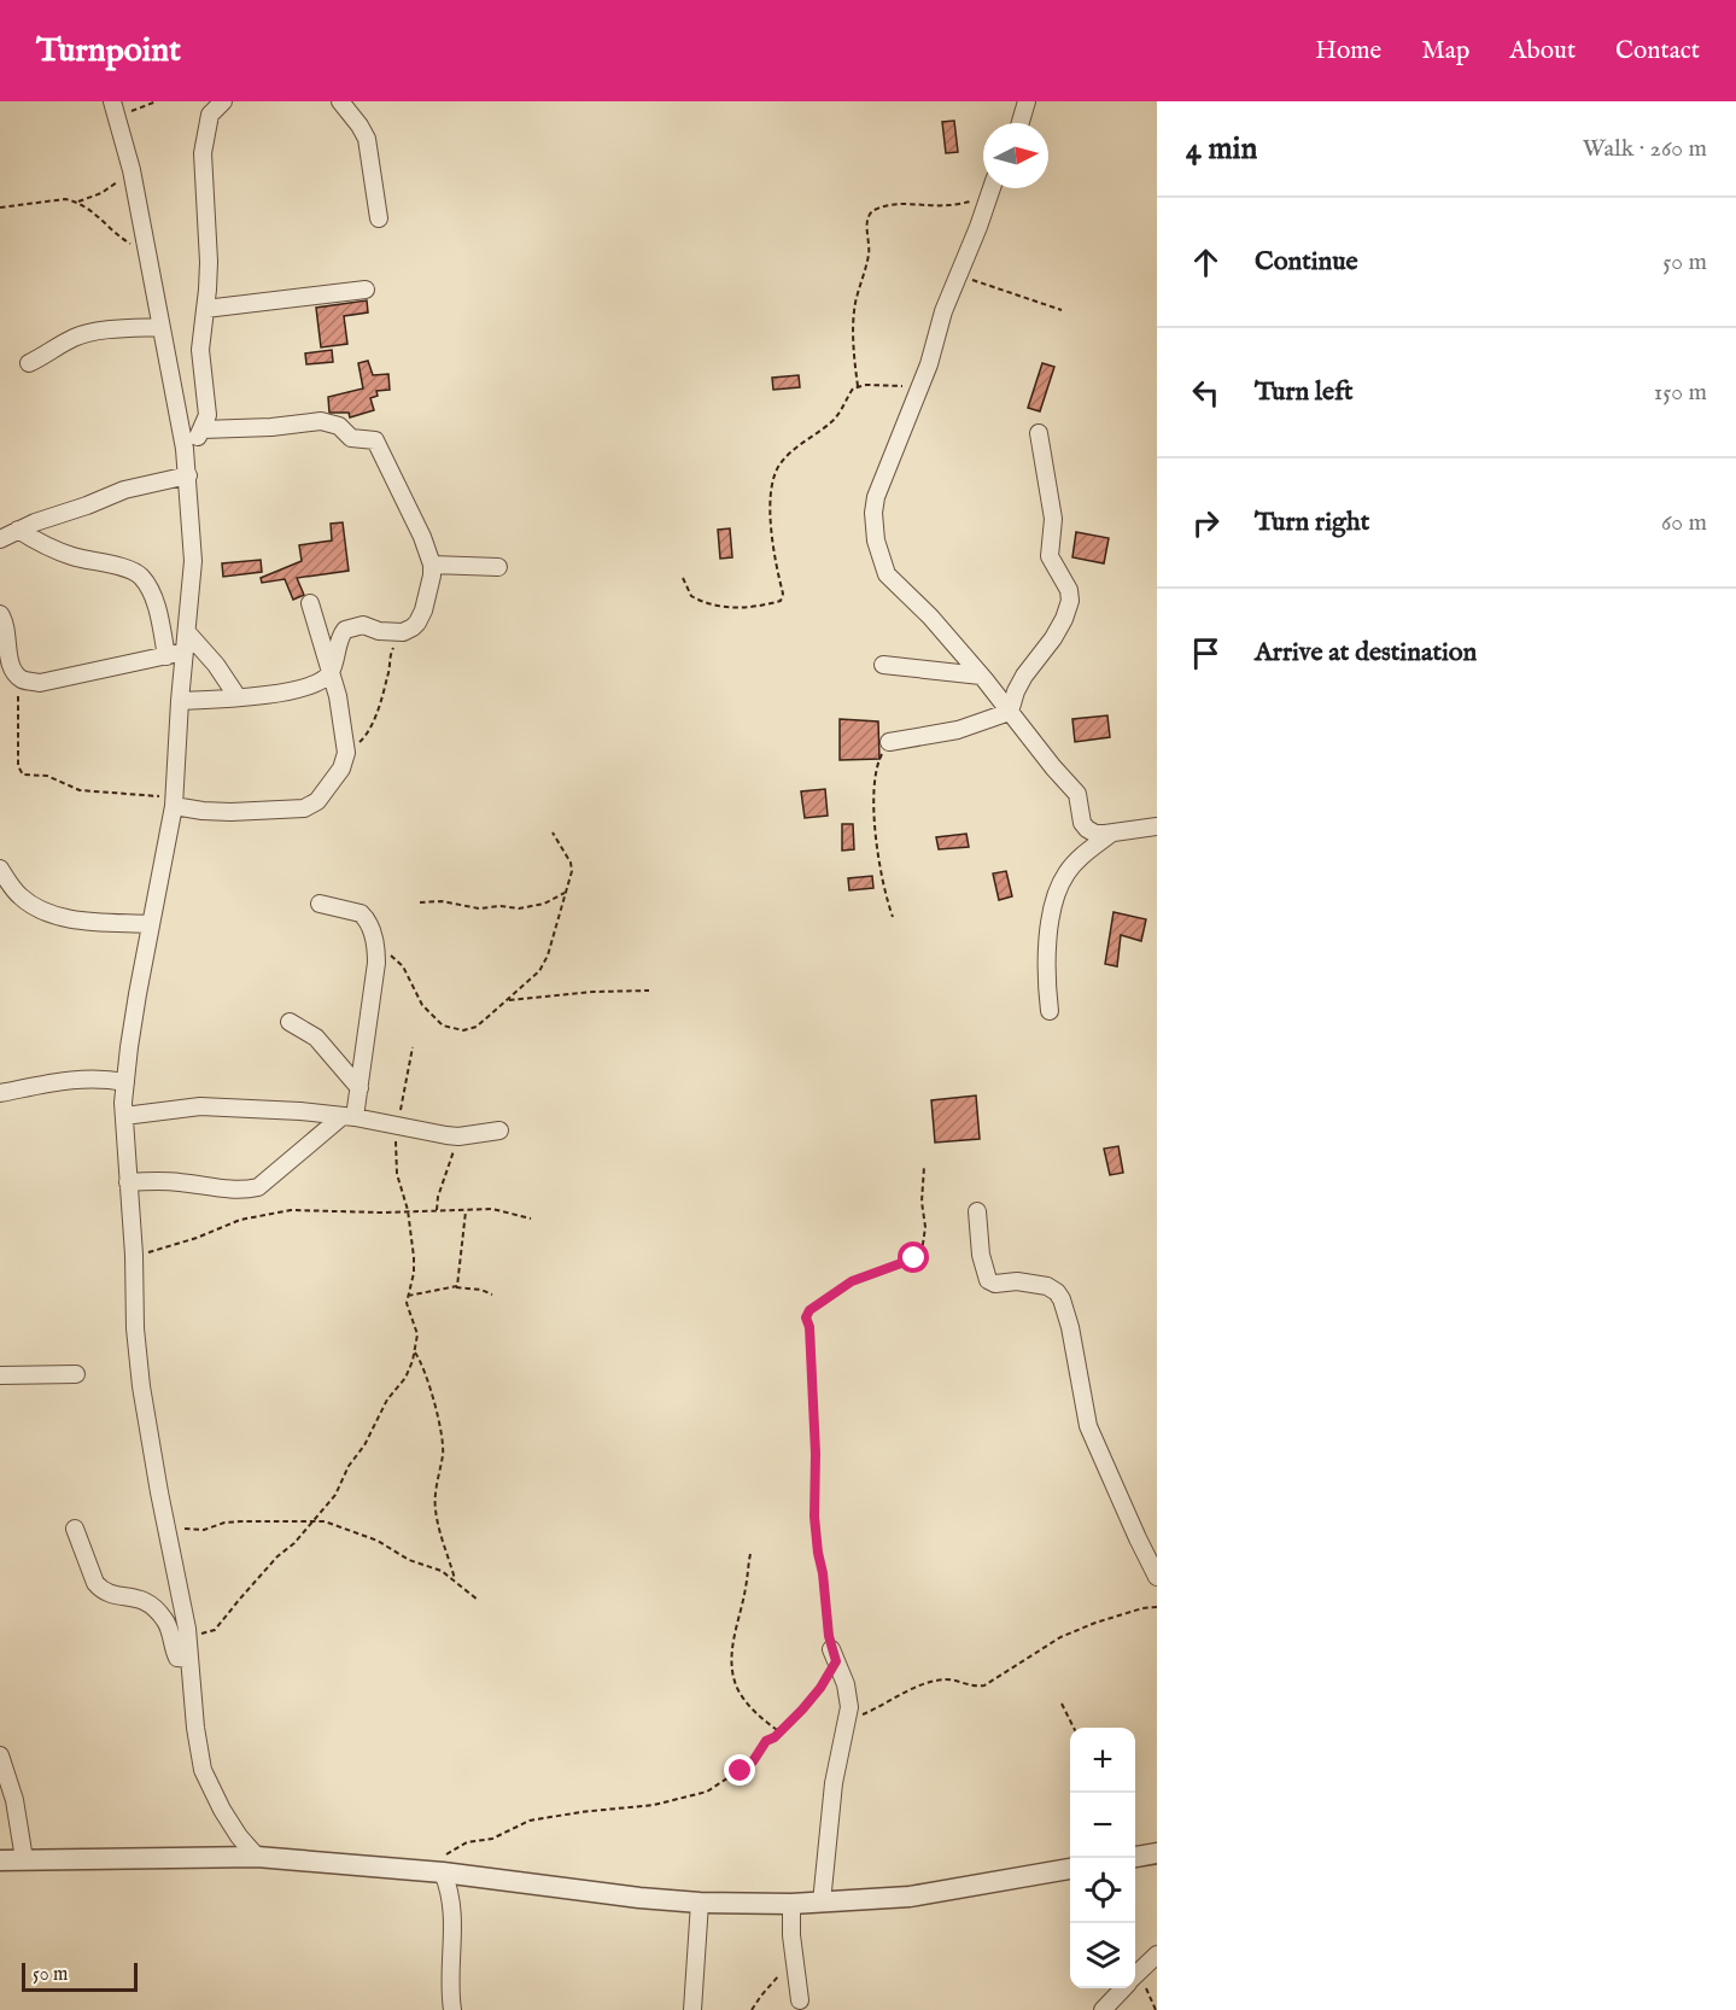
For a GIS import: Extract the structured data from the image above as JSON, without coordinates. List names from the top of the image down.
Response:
{
  "scale_bar": "50 m",
  "north": "right",
  "page": {
    "header": "Turnpoint",
    "nav": [
      "Home",
      "Map",
      "About",
      "Contact"
    ],
    "heading": ["4 min", "Walk · 260 m"],
    "list": [
      ["Continue", "50 m"],
      ["Turn left", "150 m"],
      ["Turn right", "60 m"],
      "Arrive at destination"
    ],
    "map_buttons": ["+", "−"],
    "scale": "50 m"
  }
}
